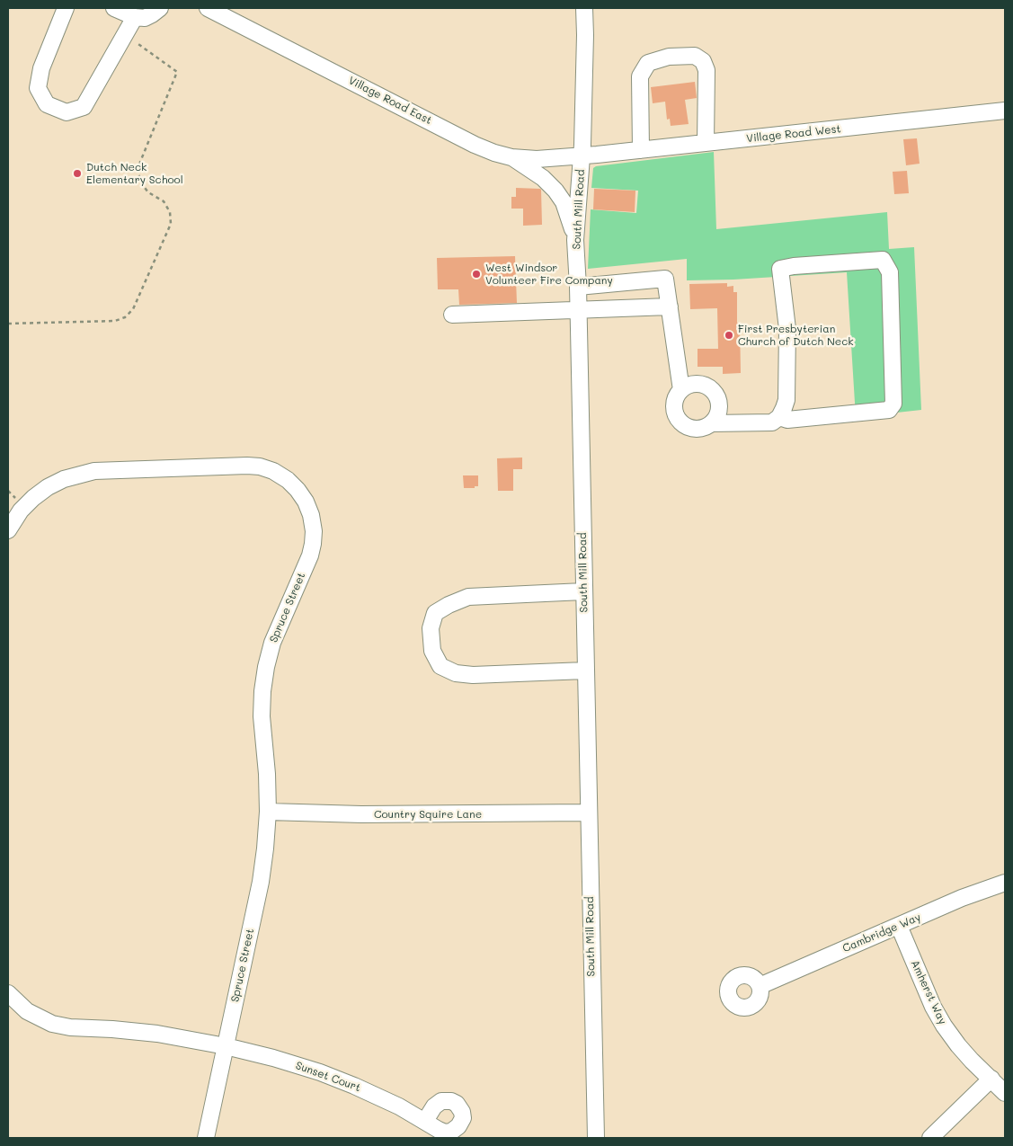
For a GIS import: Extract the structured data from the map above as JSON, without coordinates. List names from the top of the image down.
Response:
{
  "streets": {
    "street": [
      "Village Road East",
      "Village Road West",
      "South Mill Road",
      "Spruce Street",
      "Country Squire Lane",
      "Cambridge Way",
      "Amherst Way",
      "Sunset Court"
    ]
  },
  "crossings": [
    ["Village Road East", "Village Road West"],
    ["Village Road East", "South Mill Road"],
    ["Village Road West", "South Mill Road"],
    ["South Mill Road", "Country Squire Lane"],
    ["Spruce Street", "Country Squire Lane"],
    ["Spruce Street", "Sunset Court"],
    ["Cambridge Way", "Amherst Way"]
  ],
  "places": ["Dutch Neck Elementary School", "West Windsor Volunteer Fire Company", "First Presbyterian Church of Dutch Neck"]
}
